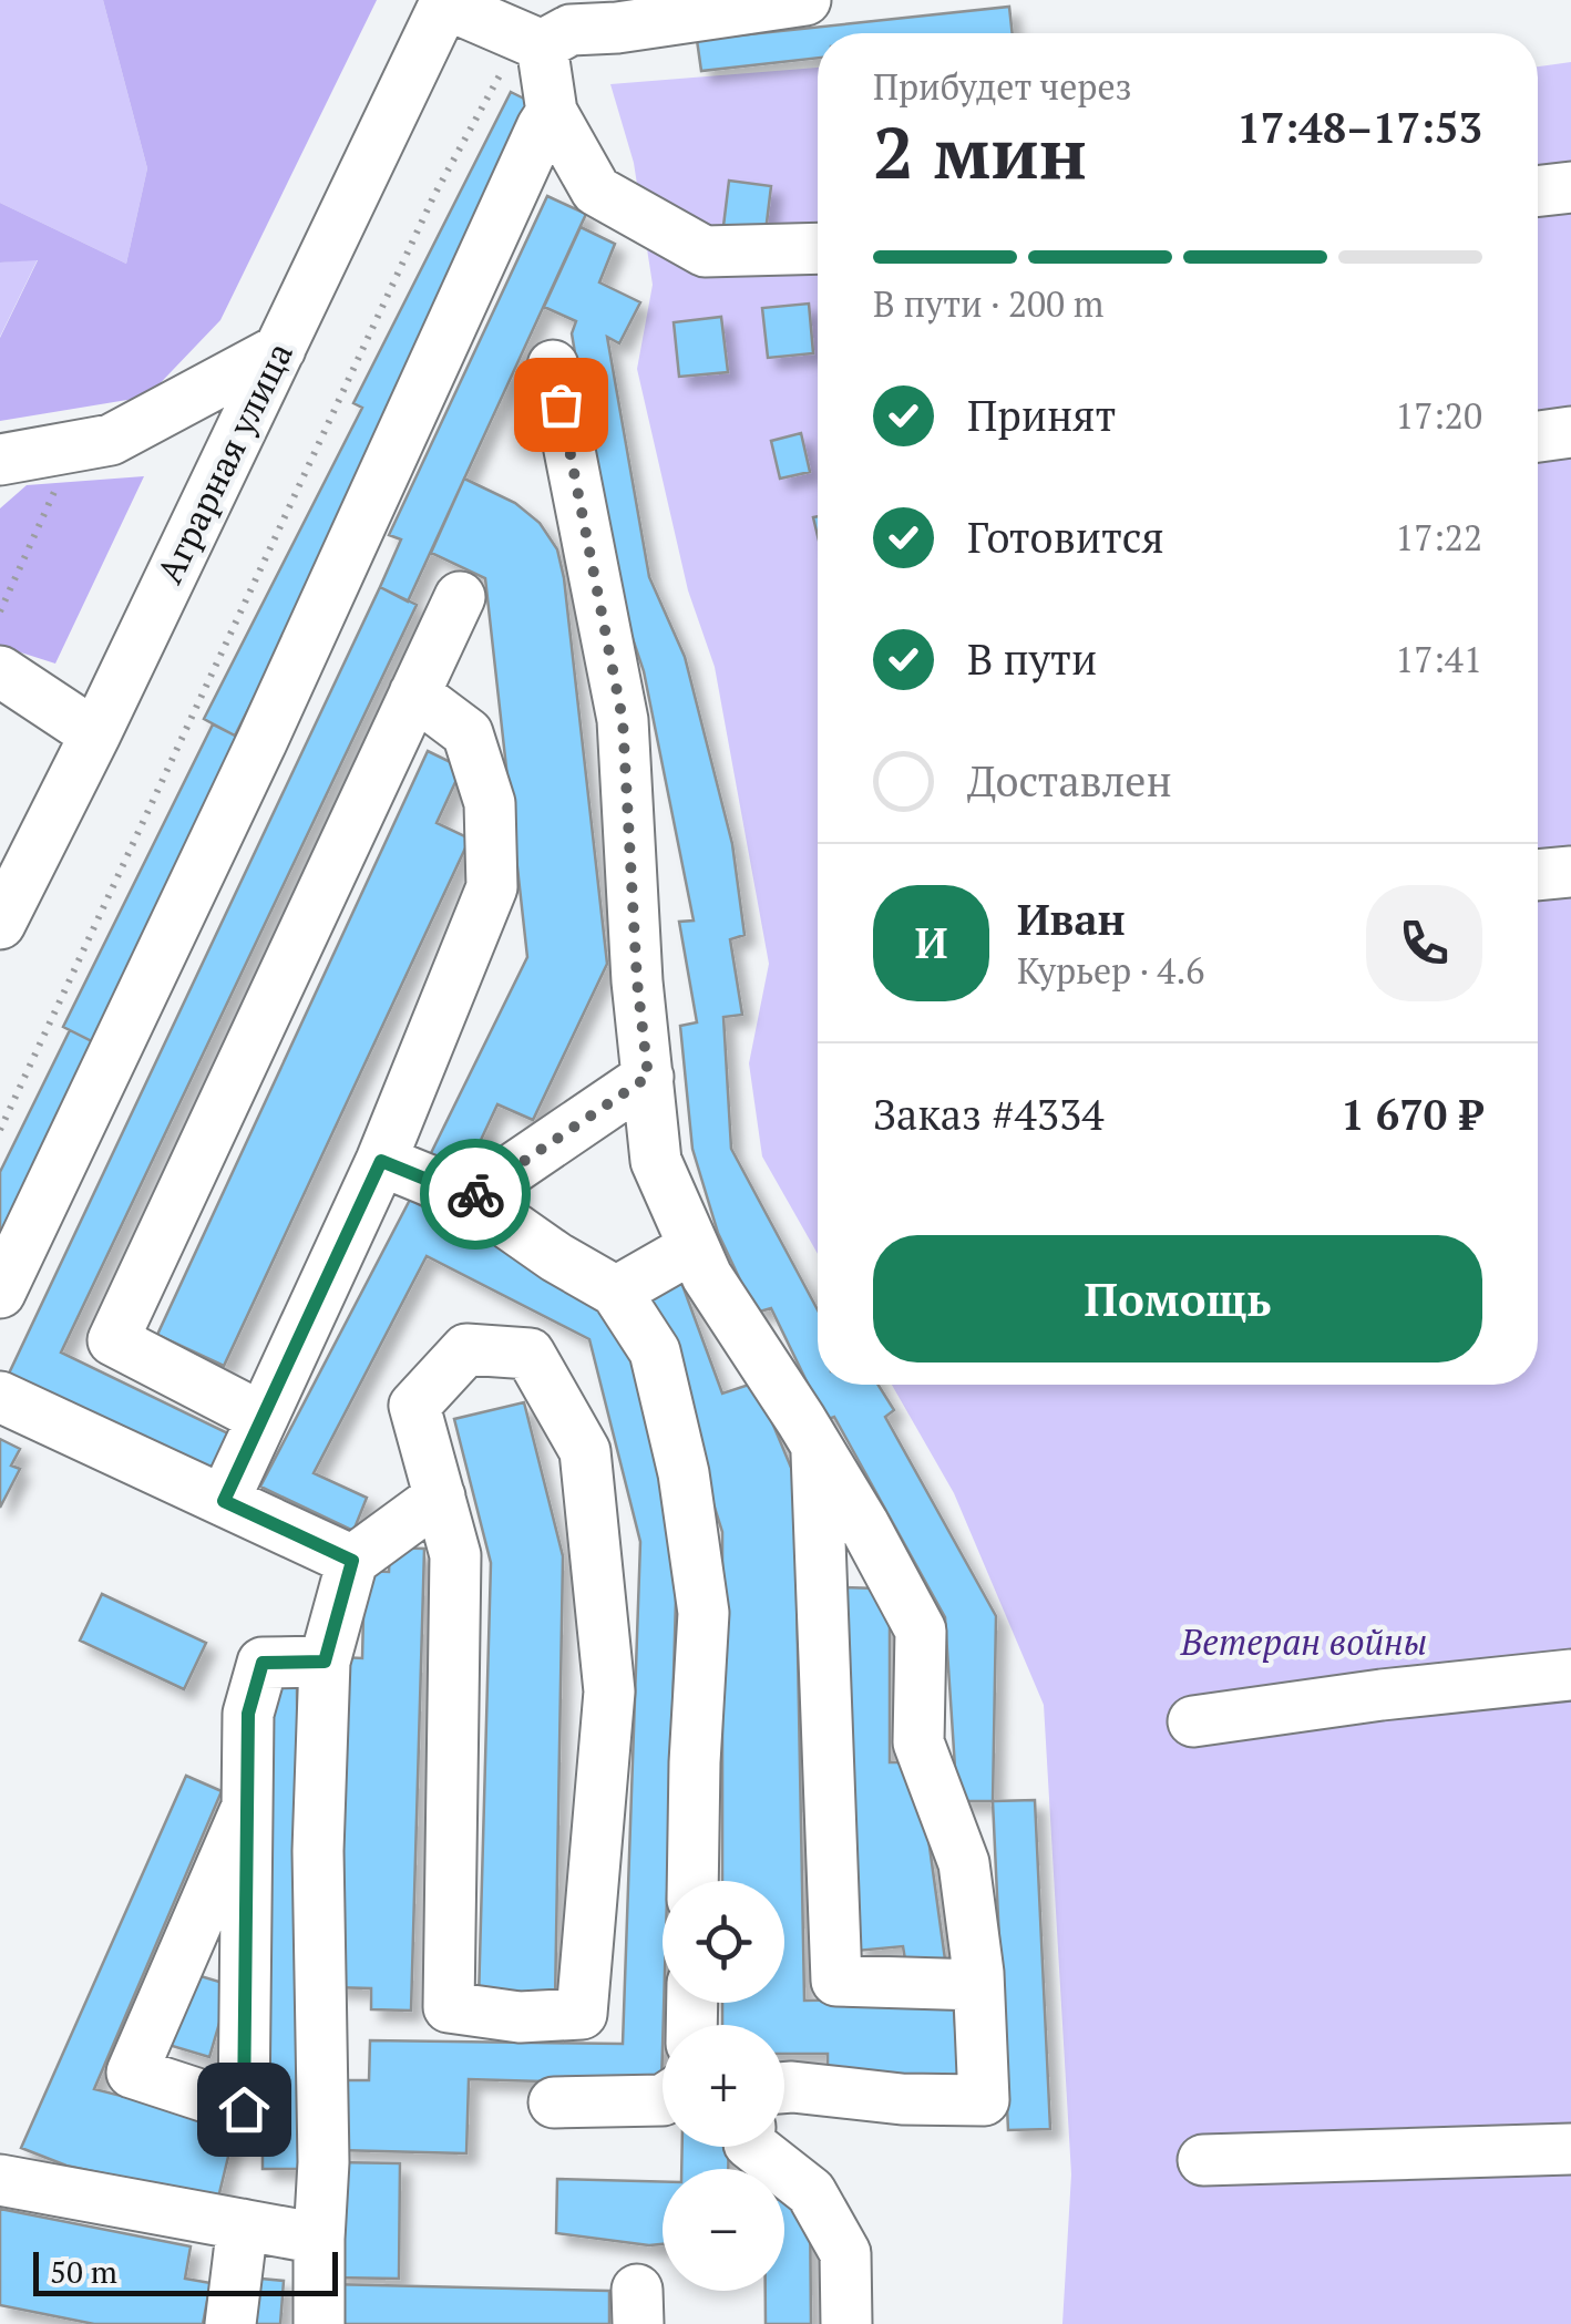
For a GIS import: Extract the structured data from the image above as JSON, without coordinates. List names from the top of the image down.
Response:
{
  "streets": {
    "street": ["Аграрная улица"]
  },
  "parks": ["Ветеран войны"],
  "scale_bar": "50 m",
  "page": {
    "heading": ["2 мин", "Прибудет через", "17:48–17:53"],
    "panel": [
      "Иван",
      "Курьер · 4.6",
      "Заказ #4334",
      "1 670 ₽"
    ],
    "bar": "В пути · 200 m",
    "list": [
      ["Принят", "17:20"],
      ["Готовится", "17:22"],
      ["В пути", "17:41"],
      "Доставлен"
    ],
    "round": "И",
    "buttons": "Помощь",
    "map_buttons": ["+", "−"],
    "scale": "50 m"
  }
}
